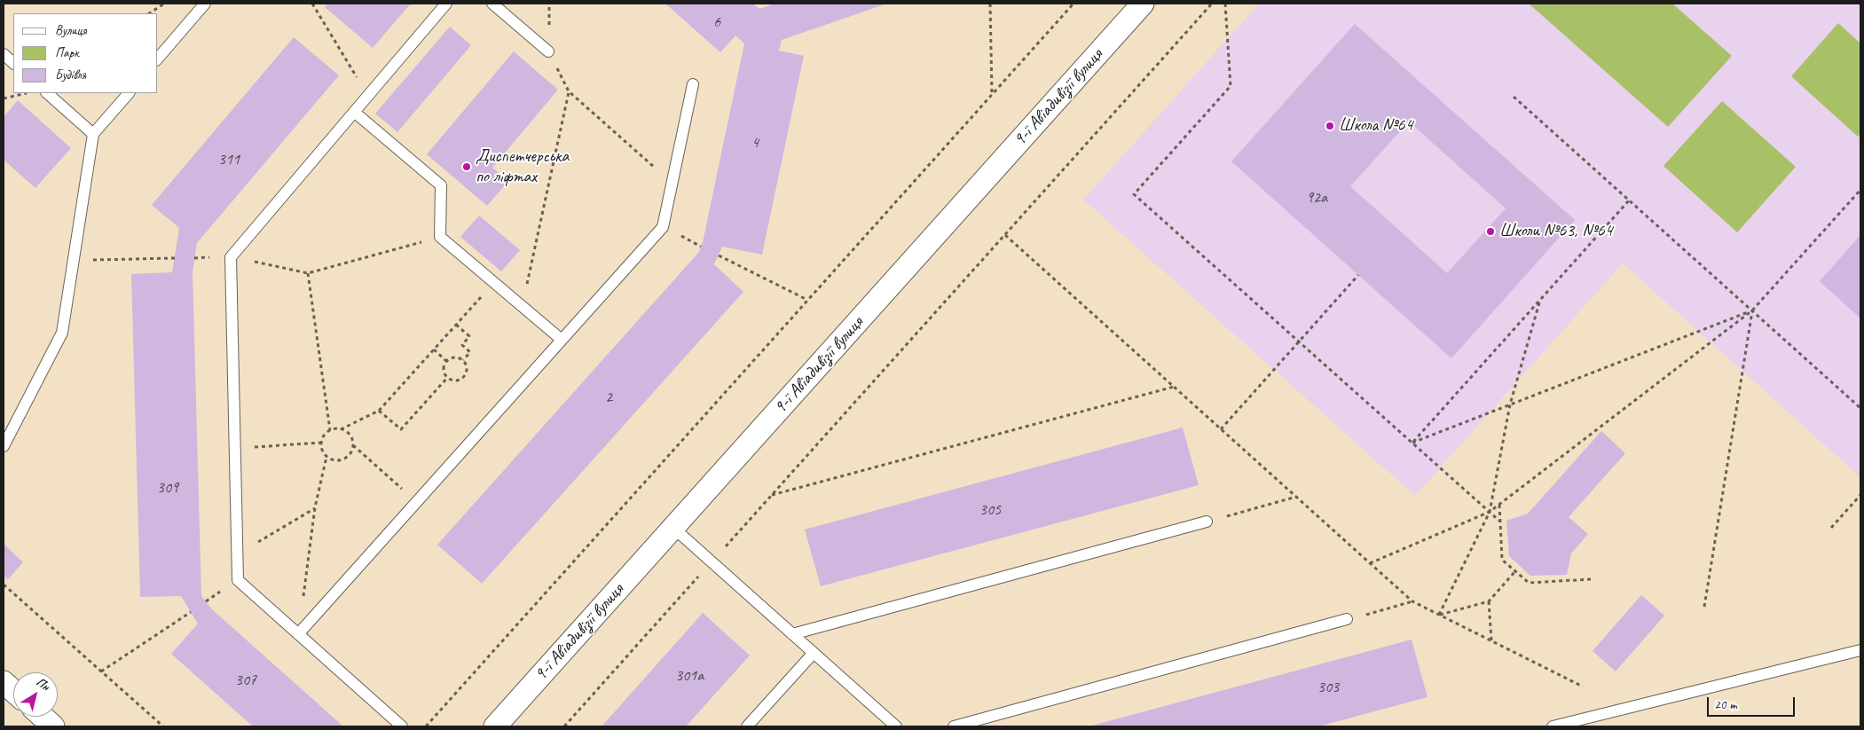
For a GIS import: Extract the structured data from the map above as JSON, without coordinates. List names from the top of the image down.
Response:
{
  "streets": {
    "street": ["9-ї Авіадивізії вулиця"]
  },
  "places": ["Школа №64", "Диспетчерська по ліфтах", "Школи №63, №64"],
  "house_numbers": [
    "6",
    "4",
    "311",
    "92а",
    "2",
    "309",
    "305",
    "301а",
    "307",
    "303"
  ],
  "legend": ["Вулиця", "Парк", "Будівля"],
  "scale_bar": "20 m",
  "north": "top right"
}
